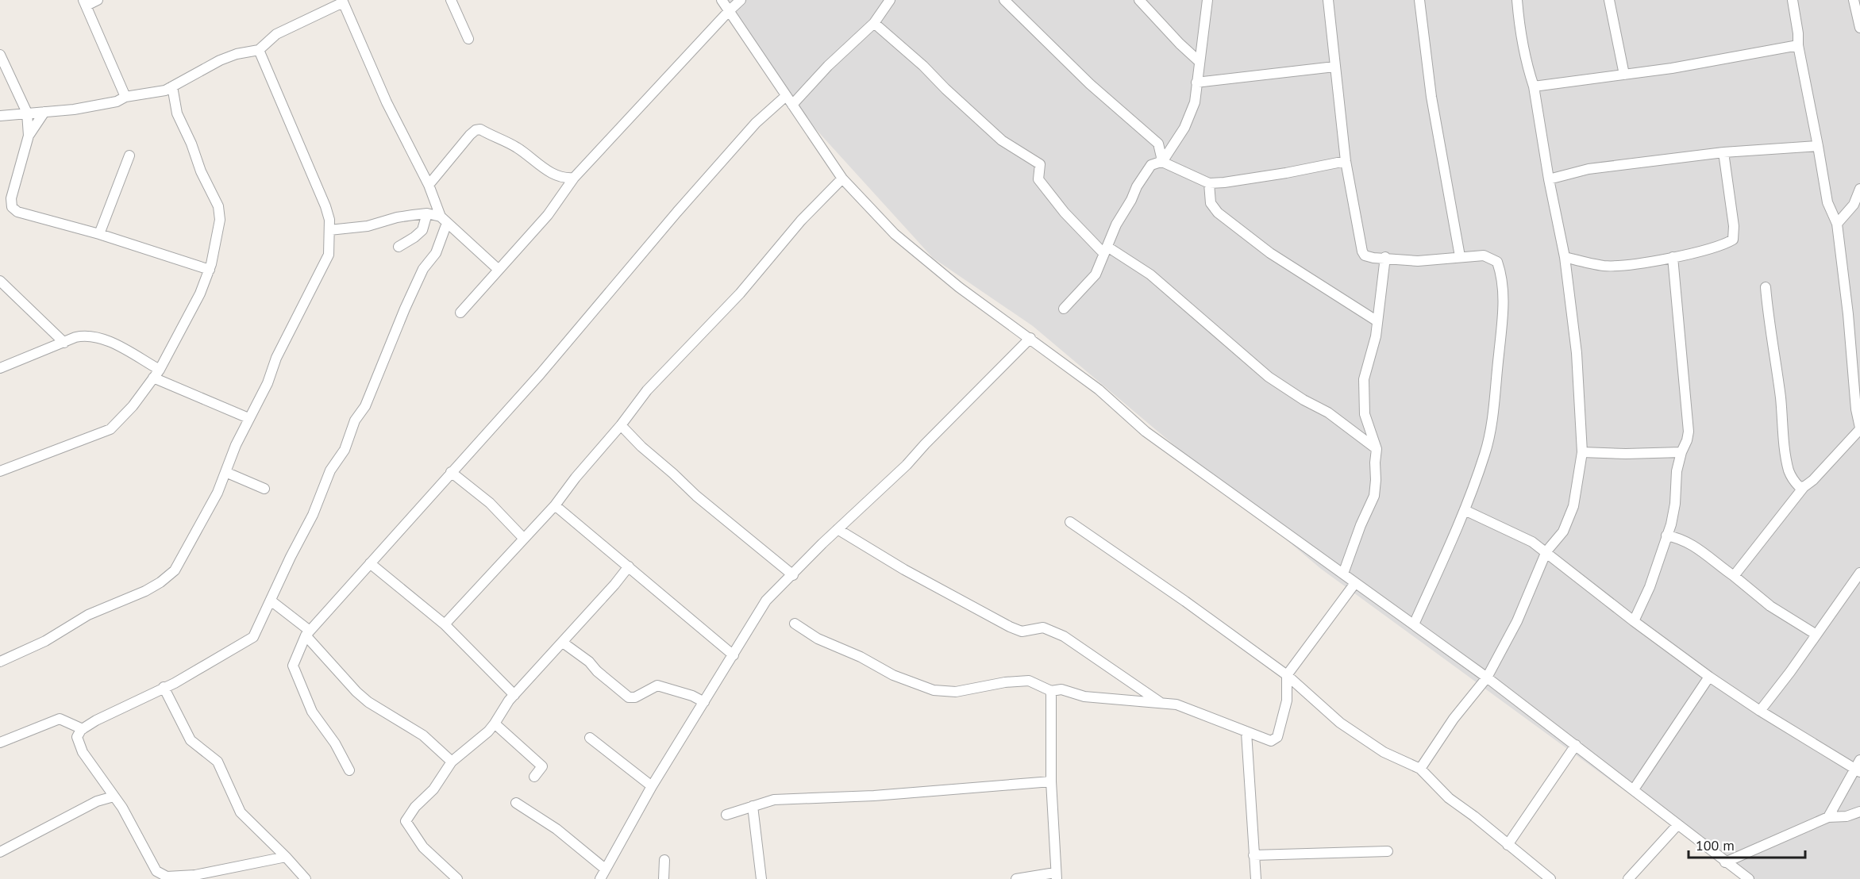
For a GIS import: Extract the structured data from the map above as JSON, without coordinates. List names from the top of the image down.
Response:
{
  "scale_bar": "100 m"
}
